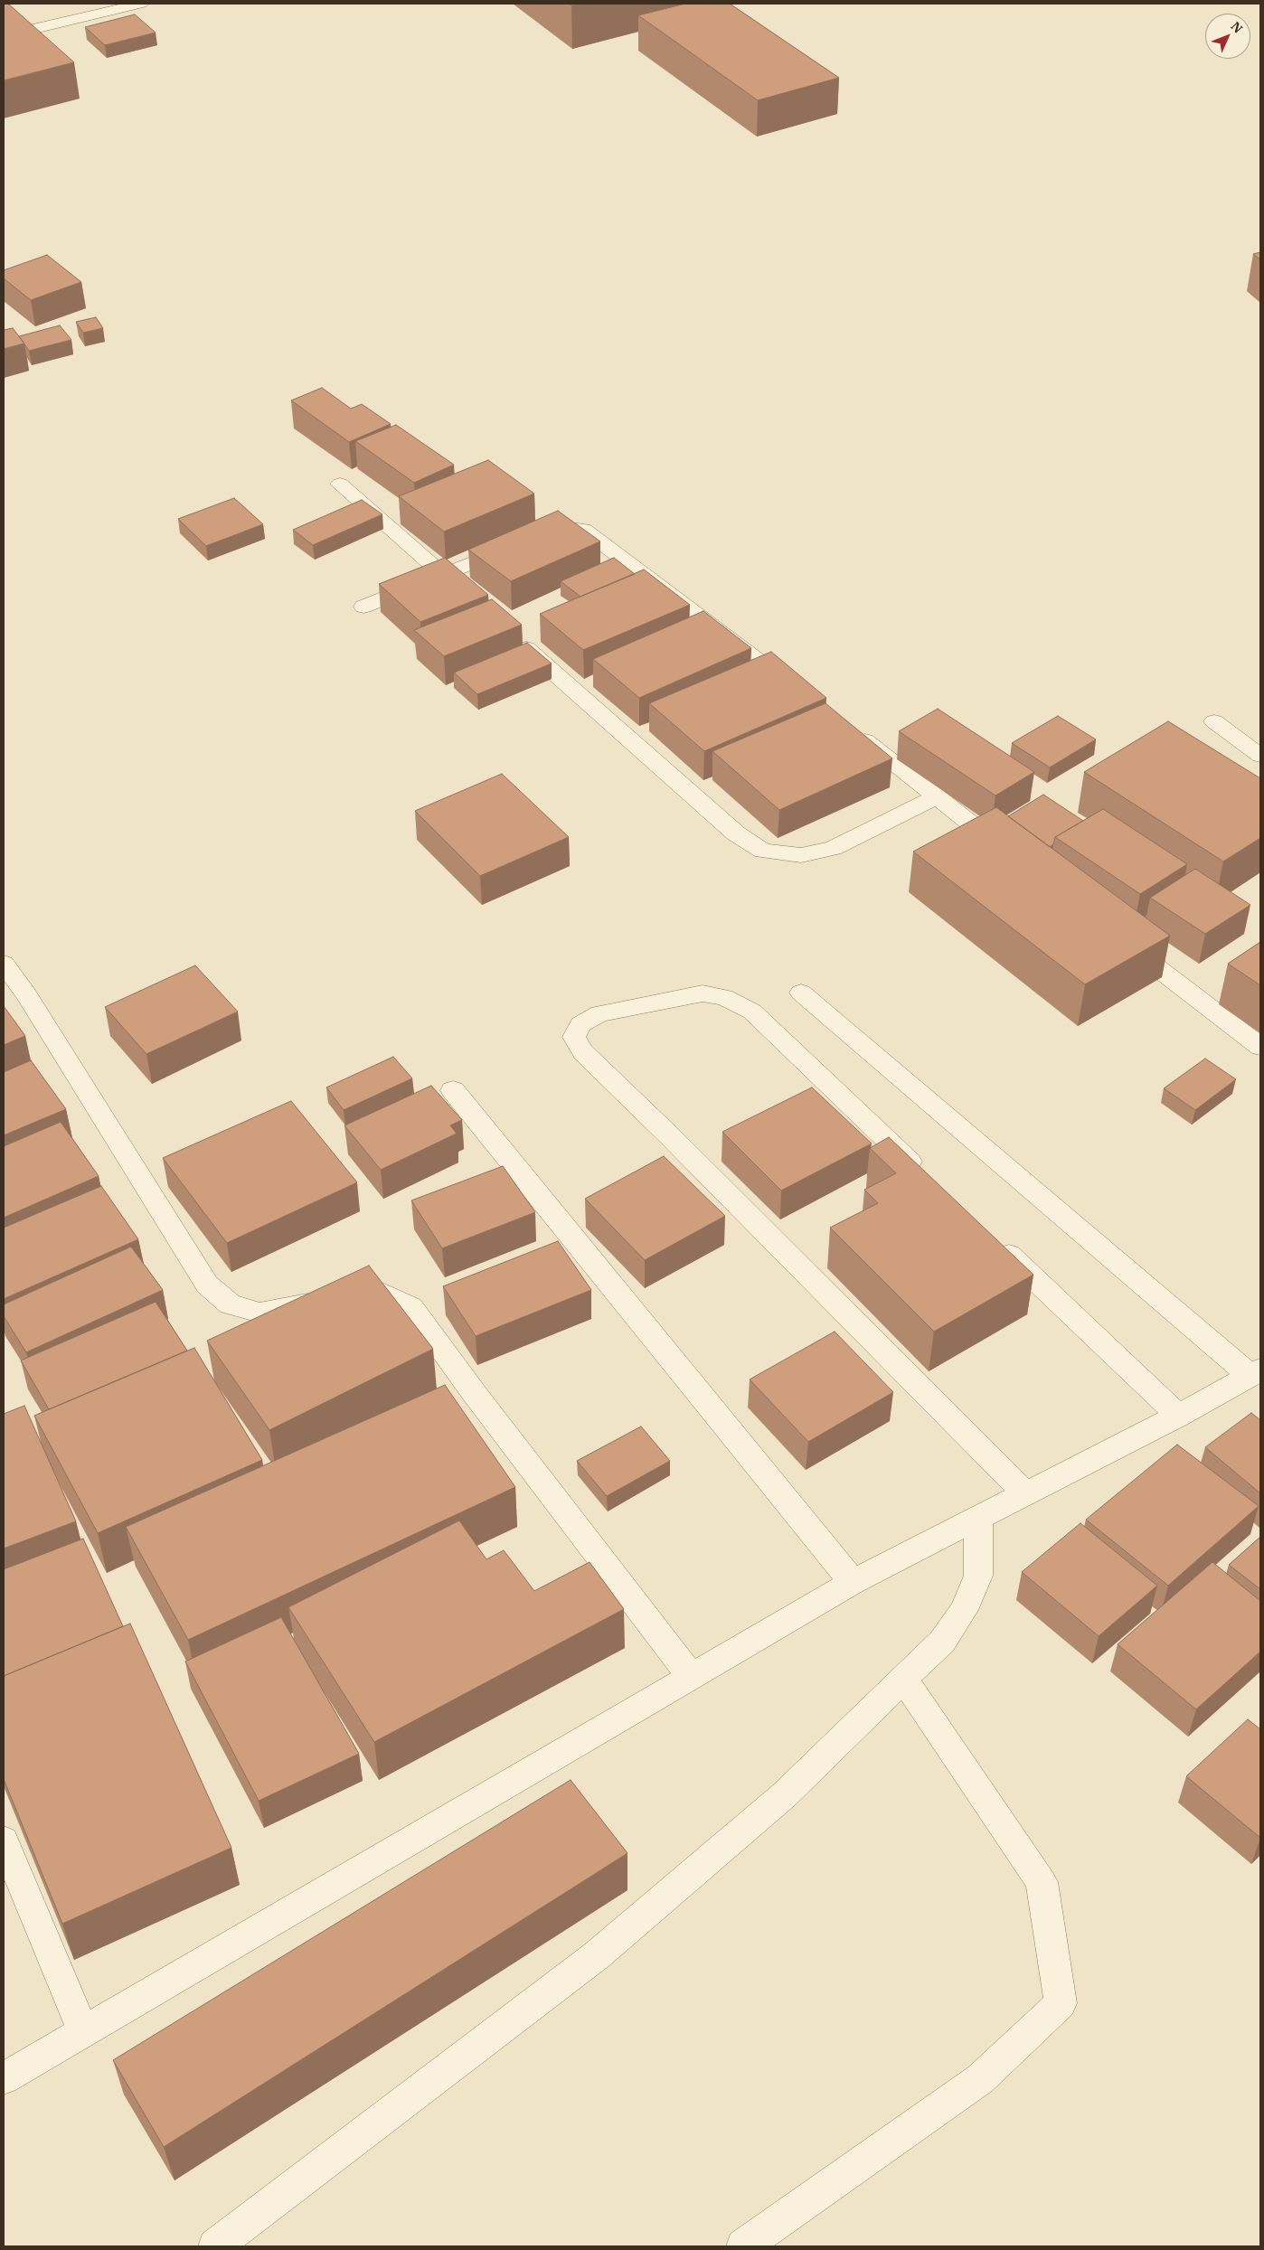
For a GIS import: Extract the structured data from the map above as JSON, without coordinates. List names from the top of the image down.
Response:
{
  "north": "top right"
}
